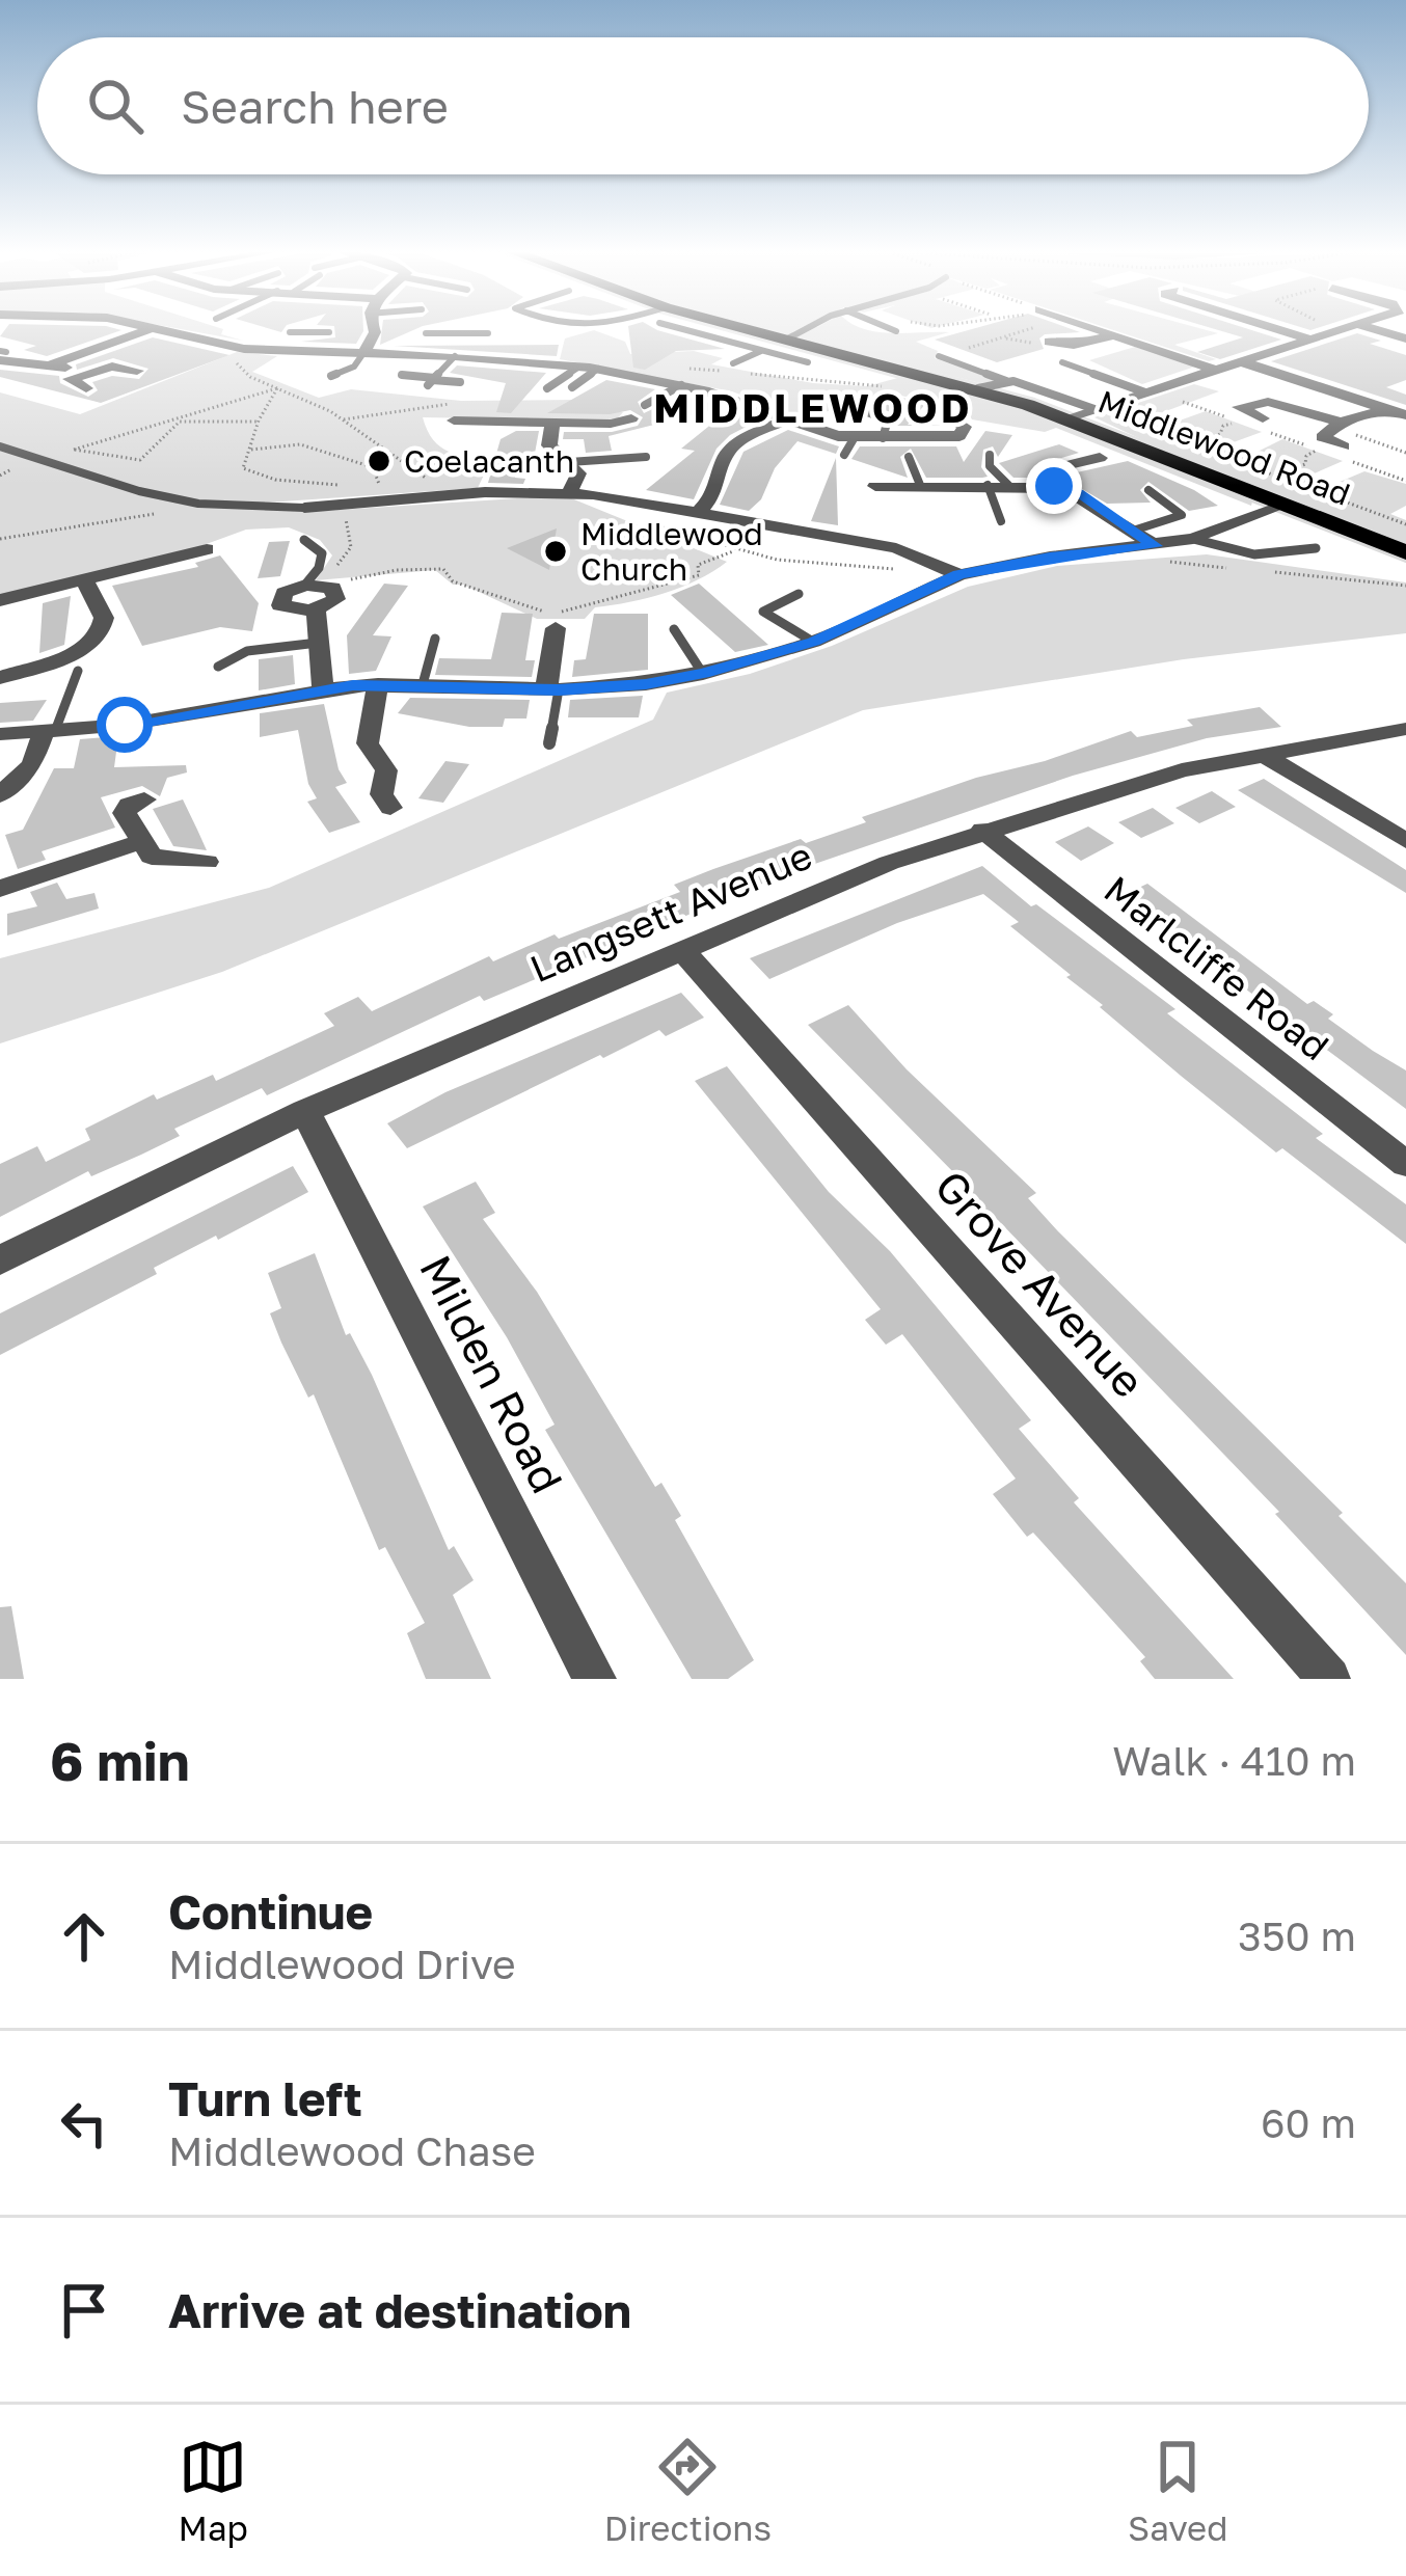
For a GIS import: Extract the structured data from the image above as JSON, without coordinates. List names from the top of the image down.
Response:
{
  "streets": {
    "main road": ["Middlewood Road"],
    "street": [
      "Langsett Avenue",
      "Marlcliffe Road",
      "Grove Avenue",
      "Milden Road"
    ]
  },
  "crossings": [
    ["Langsett Avenue", "Marlcliffe Road"],
    ["Langsett Avenue", "Grove Avenue"],
    ["Langsett Avenue", "Milden Road"]
  ],
  "districts": ["MIDDLEWOOD"],
  "places": ["Coelacanth", "Middlewood Church"],
  "page": {
    "search": "Search here",
    "heading": ["6 min", "Walk · 410 m"],
    "list": [
      ["Continue", "Middlewood Drive", "350 m"],
      ["Turn left", "Middlewood Chase", "60 m"],
      "Arrive at destination"
    ],
    "nav": ["Map", "Directions", "Saved"]
  }
}
